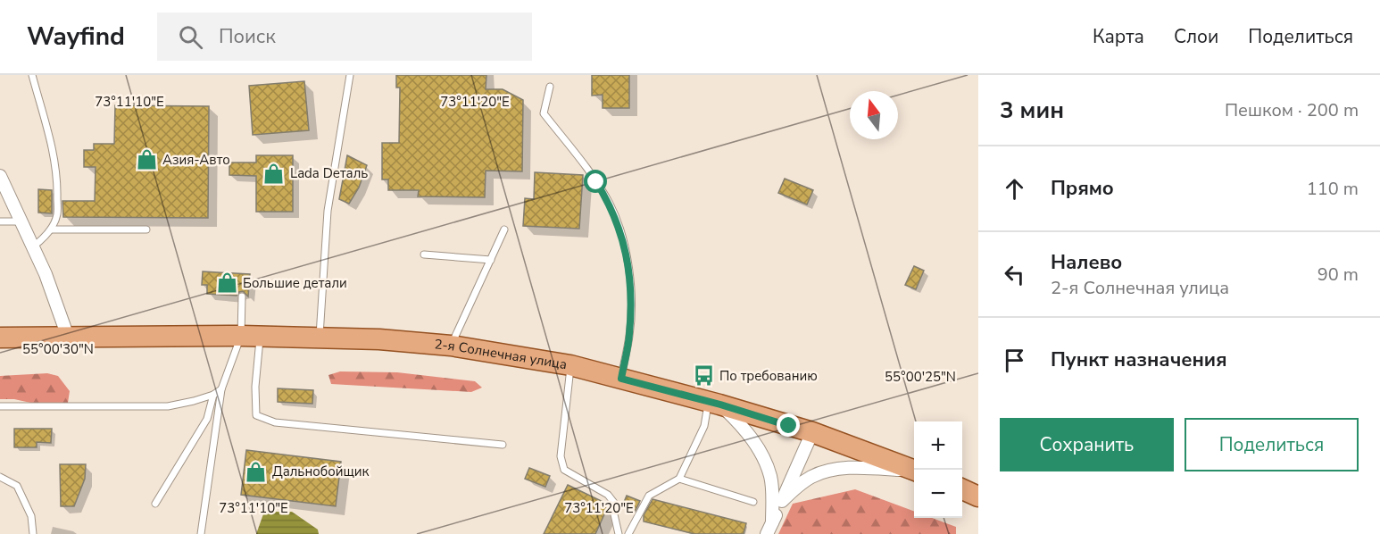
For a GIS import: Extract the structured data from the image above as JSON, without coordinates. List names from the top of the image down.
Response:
{
  "streets": {
    "main road": ["2-я Солнечная улица"]
  },
  "places": {
    "shop": [
      "Азия-Авто",
      "Lada Dеталь",
      "Большие детали",
      "Дальнобойщик"
    ],
    "bus stop": ["По требованию"]
  },
  "north": "top",
  "page": {
    "header": "Wayfind",
    "search": "Поиск",
    "nav": ["Карта", "Слои", "Поделиться"],
    "heading": ["3 мин", "Пешком · 200 m"],
    "list": [
      ["Прямо", "110 m"],
      ["Налево", "2-я Солнечная улица", "90 m"],
      "Пункт назначения"
    ],
    "buttons": ["Сохранить", "Поделиться"],
    "map_buttons": ["+", "−"]
  },
  "coordinates": [
    "73°11'10\"E",
    "73°11'20\"E",
    "55°00'30\"N",
    "55°00'25\"N"
  ]
}
